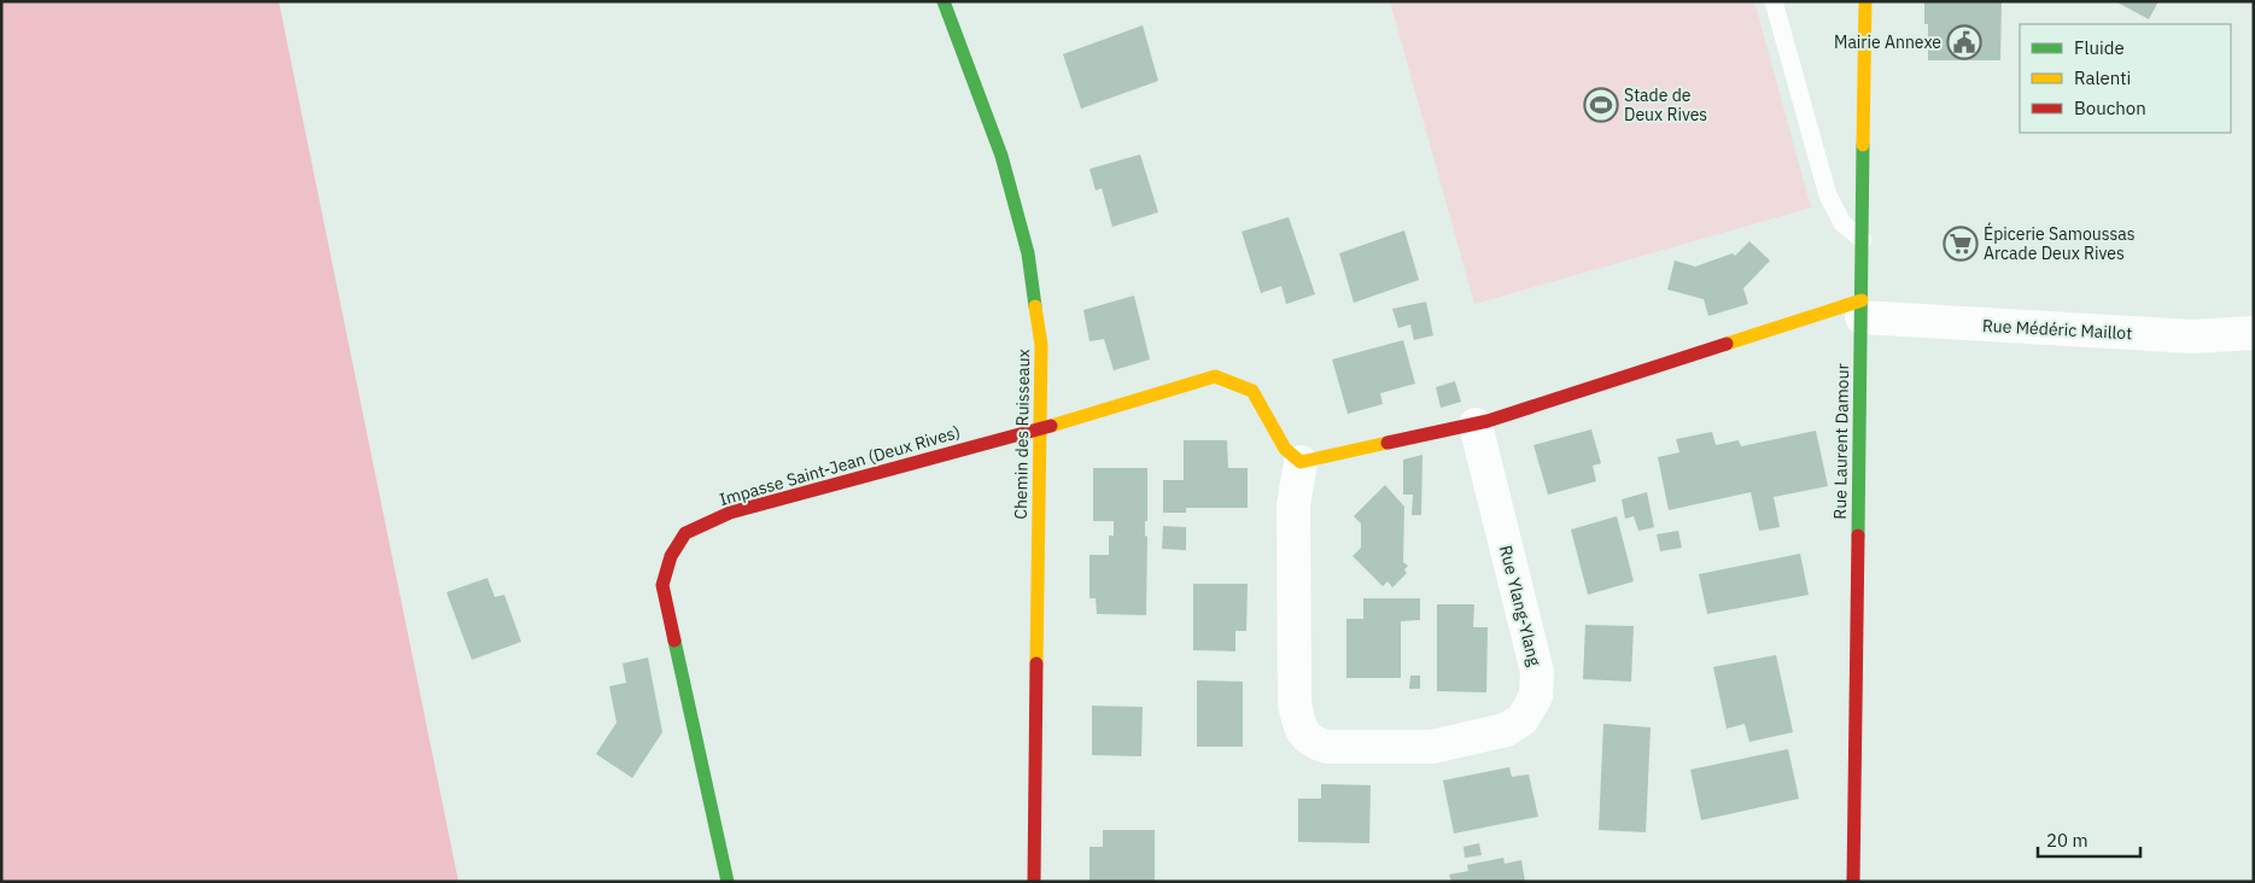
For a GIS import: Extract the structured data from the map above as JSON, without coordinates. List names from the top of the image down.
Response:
{
  "streets": {
    "street": [
      "Rue Médéric Maillot",
      "Chemin des Ruisseaux",
      "Rue Laurent Damour",
      "Impasse Saint-Jean (Deux Rives)",
      "Rue Ylang-Ylang"
    ]
  },
  "crossings": [
    ["Rue Médéric Maillot", "Rue Laurent Damour"],
    ["Chemin des Ruisseaux", "Impasse Saint-Jean (Deux Rives)"]
  ],
  "places": {
    "public building": ["Mairie Annexe"],
    "sports": ["Stade de Deux Rives"],
    "supermarket": ["Épicerie Samoussas Arcade Deux Rives"]
  },
  "legend": ["Fluide", "Ralenti", "Bouchon"],
  "scale_bar": "20 m"
}
